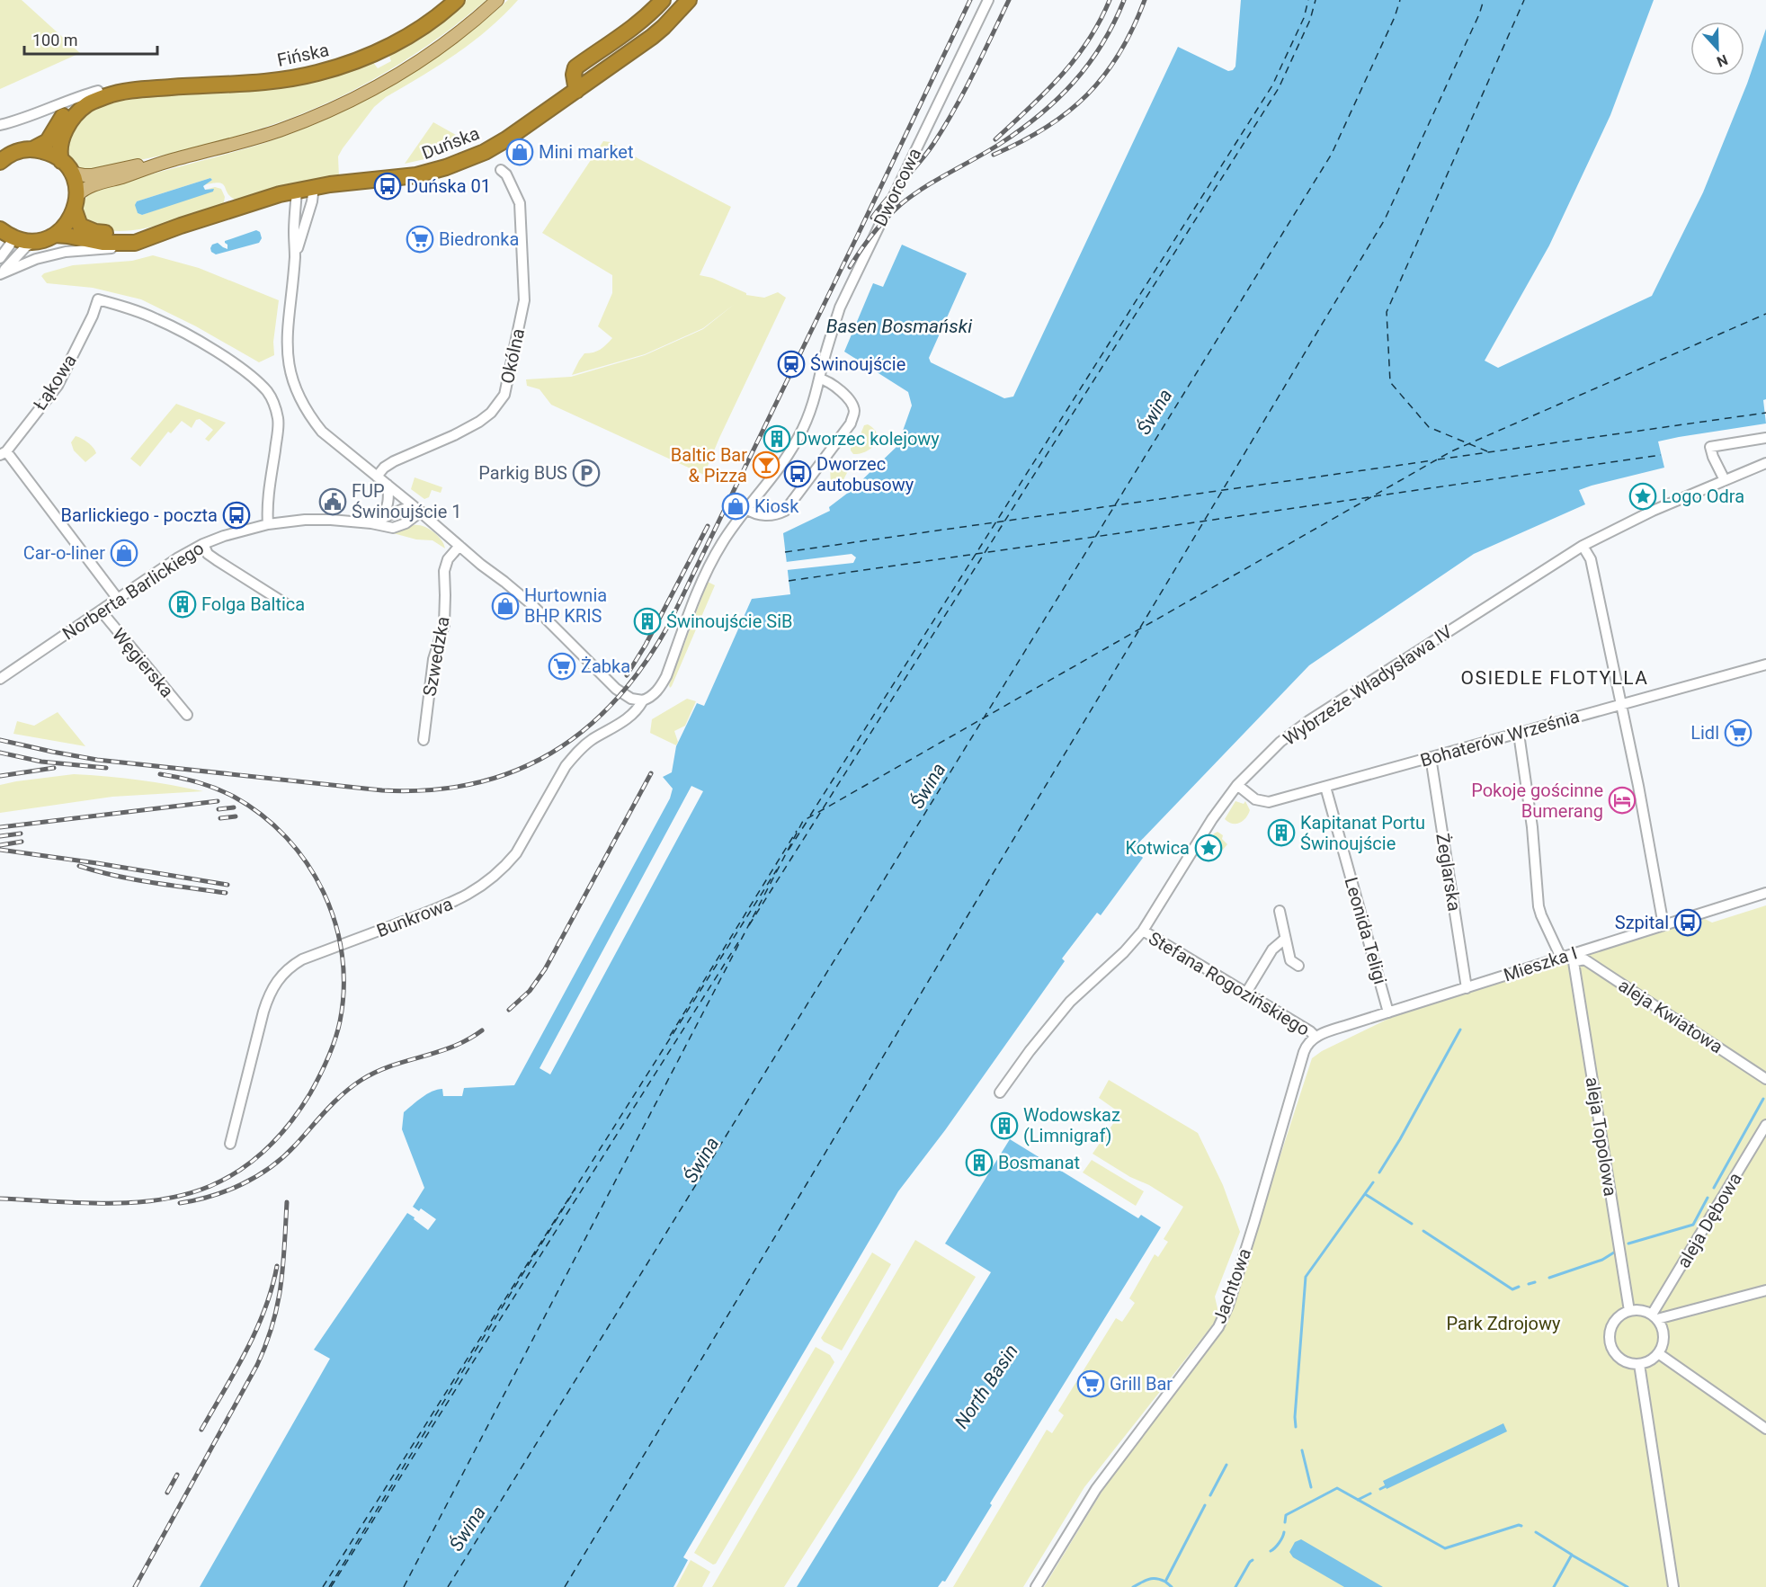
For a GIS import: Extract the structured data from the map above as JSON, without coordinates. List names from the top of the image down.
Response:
{
  "streets": {
    "highway": ["Fińska", "Duńska"],
    "street": [
      "Dworcowa",
      "Okólna",
      "Łąkowa",
      "Norberta Barlickiego",
      "Szwedzka",
      "Węgierska",
      "Wybrzeże Władysława IV",
      "Bohaterów Września",
      "Żeglarska",
      "Bunkrowa",
      "Leonida Teligi",
      "Mieszka I",
      "Stefana Rogozińskiego",
      "aleja Kwiatowa",
      "aleja Topolowa",
      "aleja Dębowa",
      "Jachtowa"
    ]
  },
  "crossings": [
    ["Dworcowa", "Bunkrowa"],
    ["Łąkowa", "Norberta Barlickiego"],
    ["Norberta Barlickiego", "Węgierska"],
    ["Wybrzeże Władysława IV", "Bohaterów Września"],
    ["Wybrzeże Władysława IV", "Stefana Rogozińskiego"],
    ["Bohaterów Września", "Żeglarska"],
    ["Bohaterów Września", "Leonida Teligi"],
    ["Żeglarska", "Mieszka I"],
    ["Leonida Teligi", "Mieszka I"],
    ["Mieszka I", "Stefana Rogozińskiego"],
    ["Mieszka I", "Jachtowa"],
    ["Stefana Rogozińskiego", "Jachtowa"],
    ["aleja Kwiatowa", "aleja Topolowa"],
    ["aleja Topolowa", "aleja Dębowa"]
  ],
  "districts": ["OSIEDLE FLOTYLLA"],
  "water": ["Basen Bosmański", "Świna", "North Basin"],
  "parks": ["Park Zdrojowy"],
  "places": {
    "shop": [
      "Mini market",
      "Kiosk",
      "Car-o-liner",
      "Hurtownia BHP KRIS"
    ],
    "bus stop": [
      "Duńska 01",
      "Dworzec autobusowy",
      "Barlickiego - poczta",
      "Szpital"
    ],
    "supermarket": [
      "Biedronka",
      "Żabka",
      "Lidl",
      "Grill Bar"
    ],
    "station": ["Świnoujście"],
    "building": [
      "Dworzec kolejowy",
      "Folga Baltica",
      "Świnoujście SiB",
      "Kapitanat Portu Świnoujście",
      "Wodowskaz (Limnigraf)",
      "Bosmanat"
    ],
    "bar": ["Baltic Bar & Pizza"],
    "parking": ["Parkig BUS"],
    "place": ["Logo Odra", "Kotwica"],
    "public building": ["FUP Świnoujście 1"],
    "hotel": ["Pokoje gościnne Bumerang"]
  },
  "scale_bar": "100 m",
  "north": "bottom"
}
